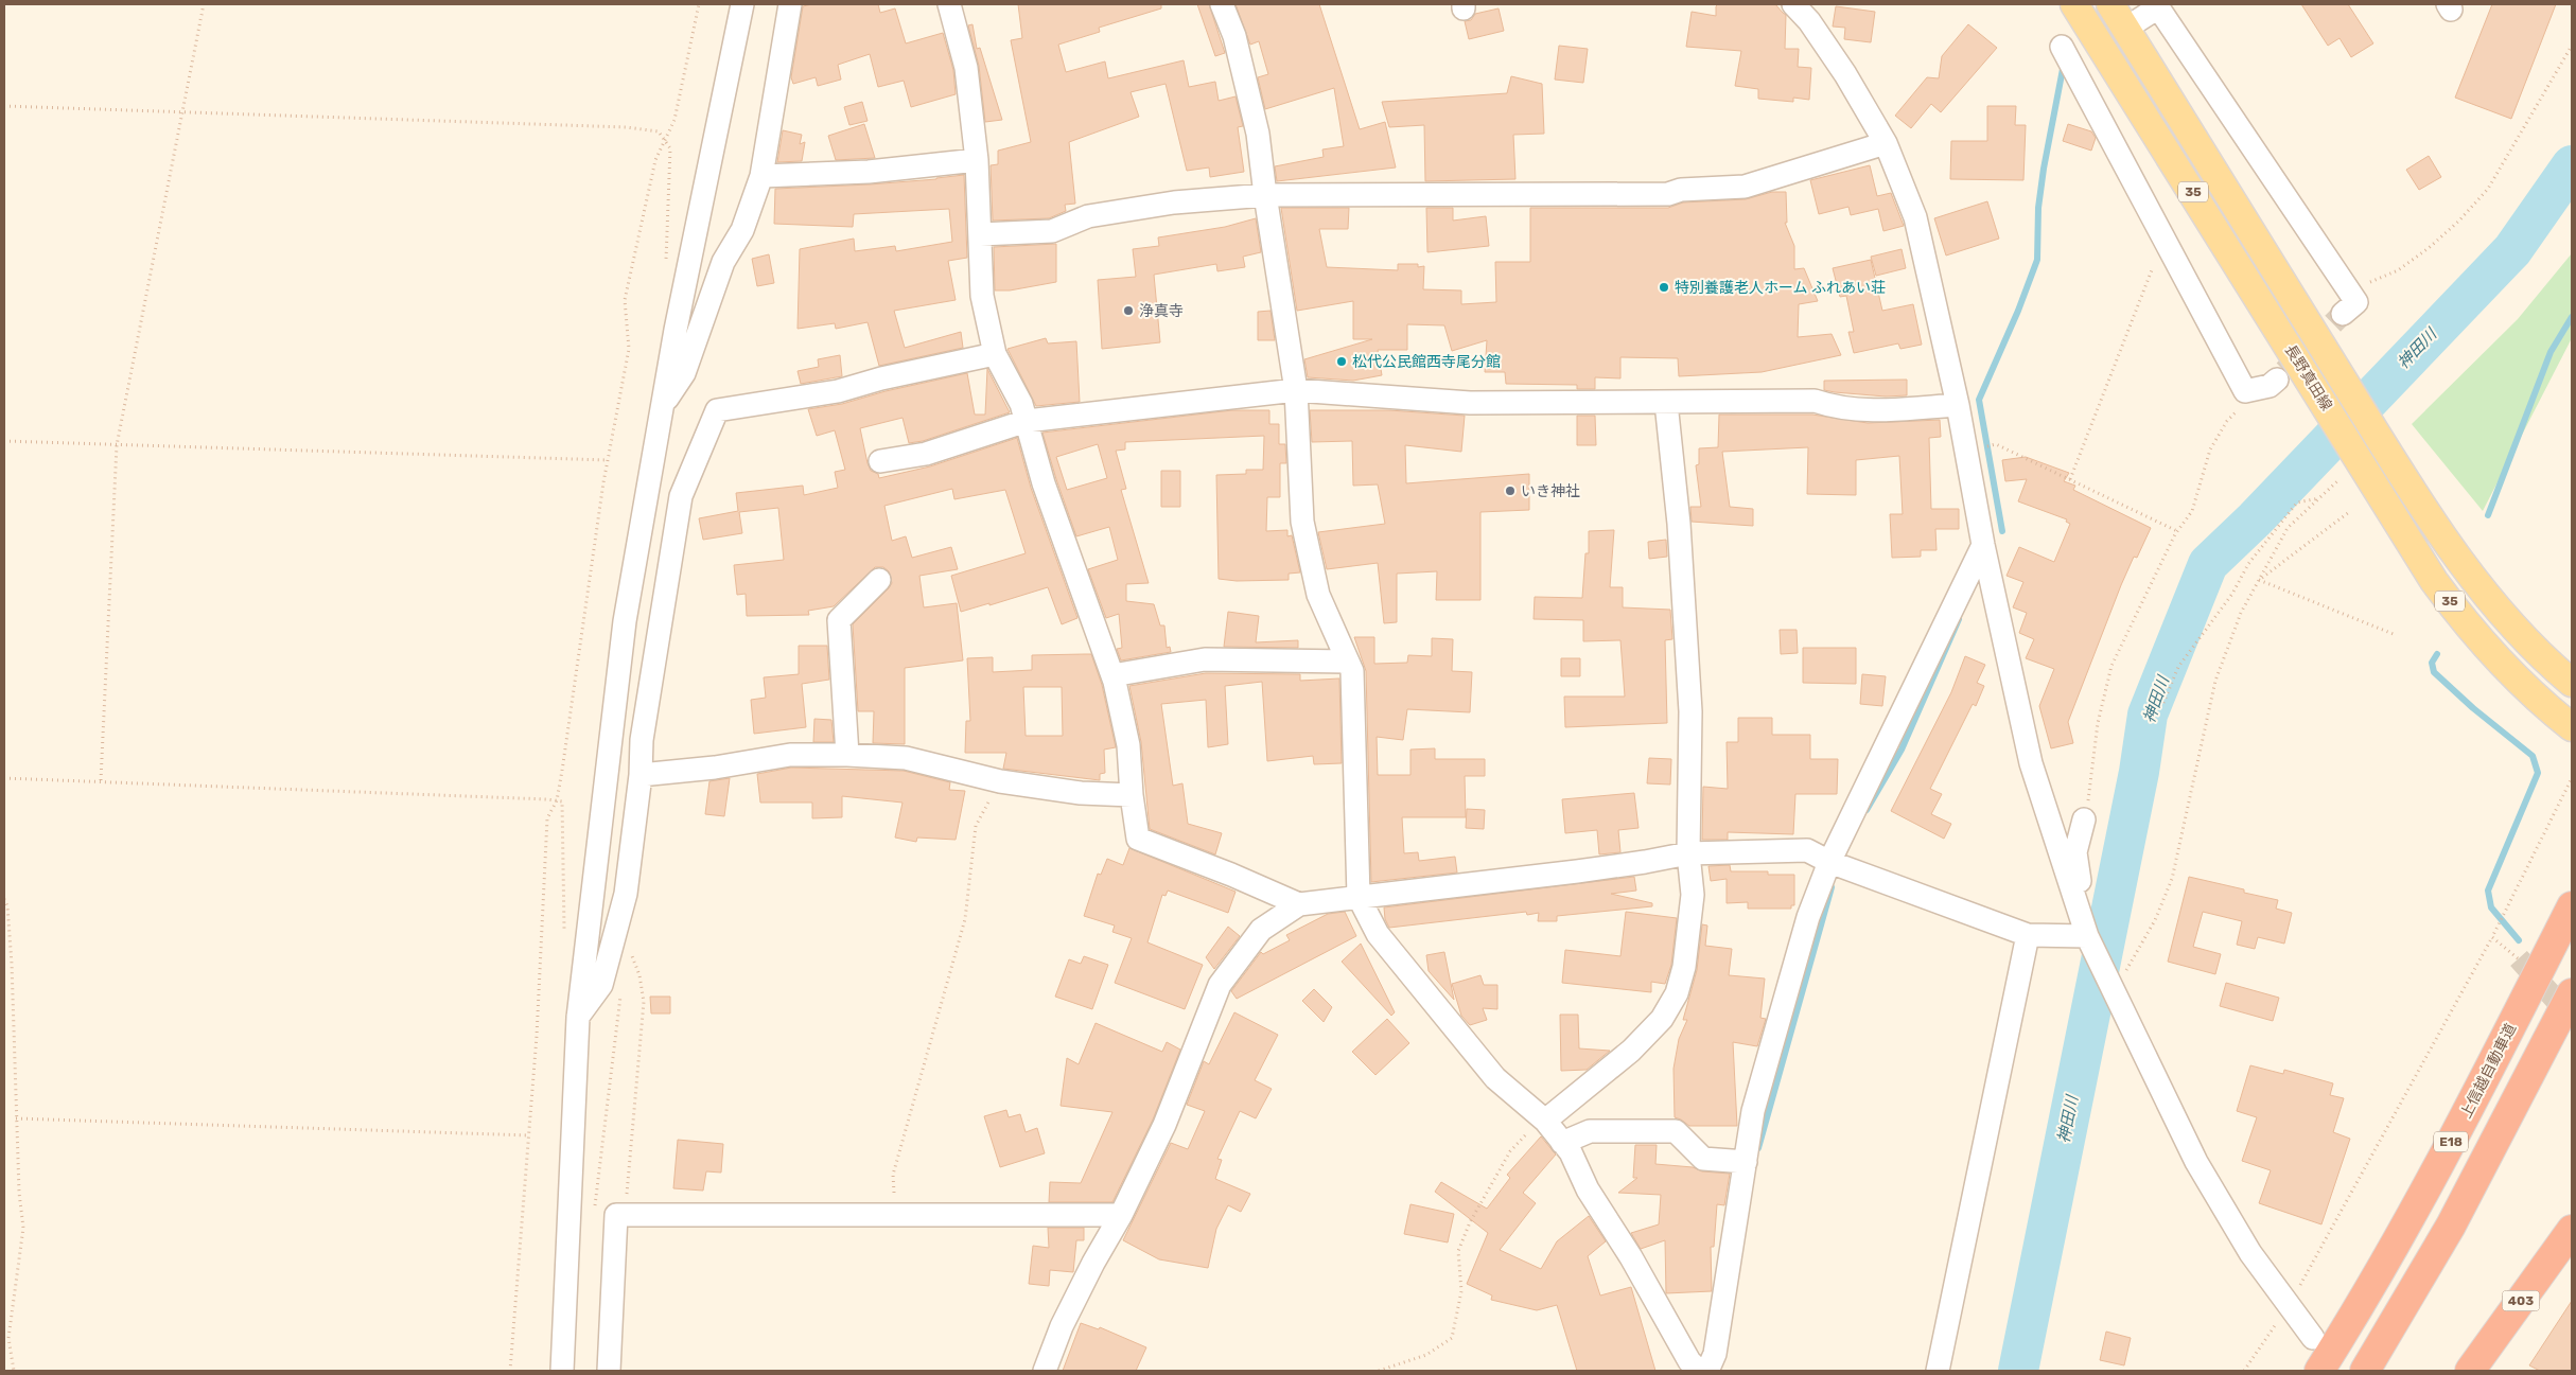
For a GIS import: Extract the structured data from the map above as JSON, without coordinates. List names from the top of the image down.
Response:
{
  "streets": {
    "highway": ["上信越自動車道", "E18", "403"],
    "main road": ["35", "長野真田線"]
  },
  "water": ["神田川"],
  "places": [
    "特別養護老人ホーム ふれあい荘",
    "浄真寺",
    "松代公民館西寺尾分館",
    "いき神社"
  ]
}
